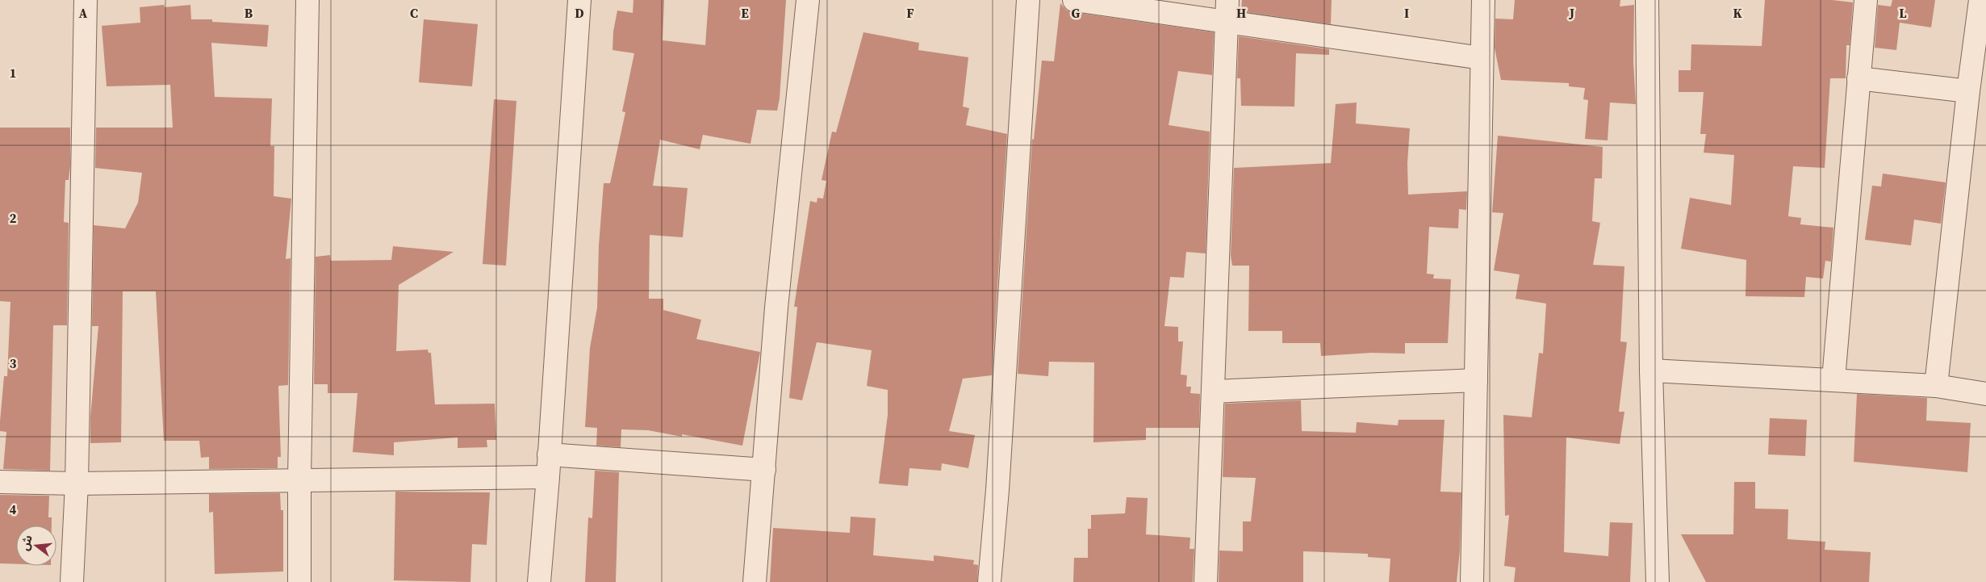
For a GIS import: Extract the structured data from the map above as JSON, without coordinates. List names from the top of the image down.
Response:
{
  "north": "left",
  "grid": {
    "columns": [
      "A",
      "B",
      "C",
      "D",
      "E",
      "F",
      "G",
      "H",
      "I",
      "J",
      "K",
      "L"
    ],
    "rows": [
      "1",
      "2",
      "3",
      "4"
    ]
  }
}
